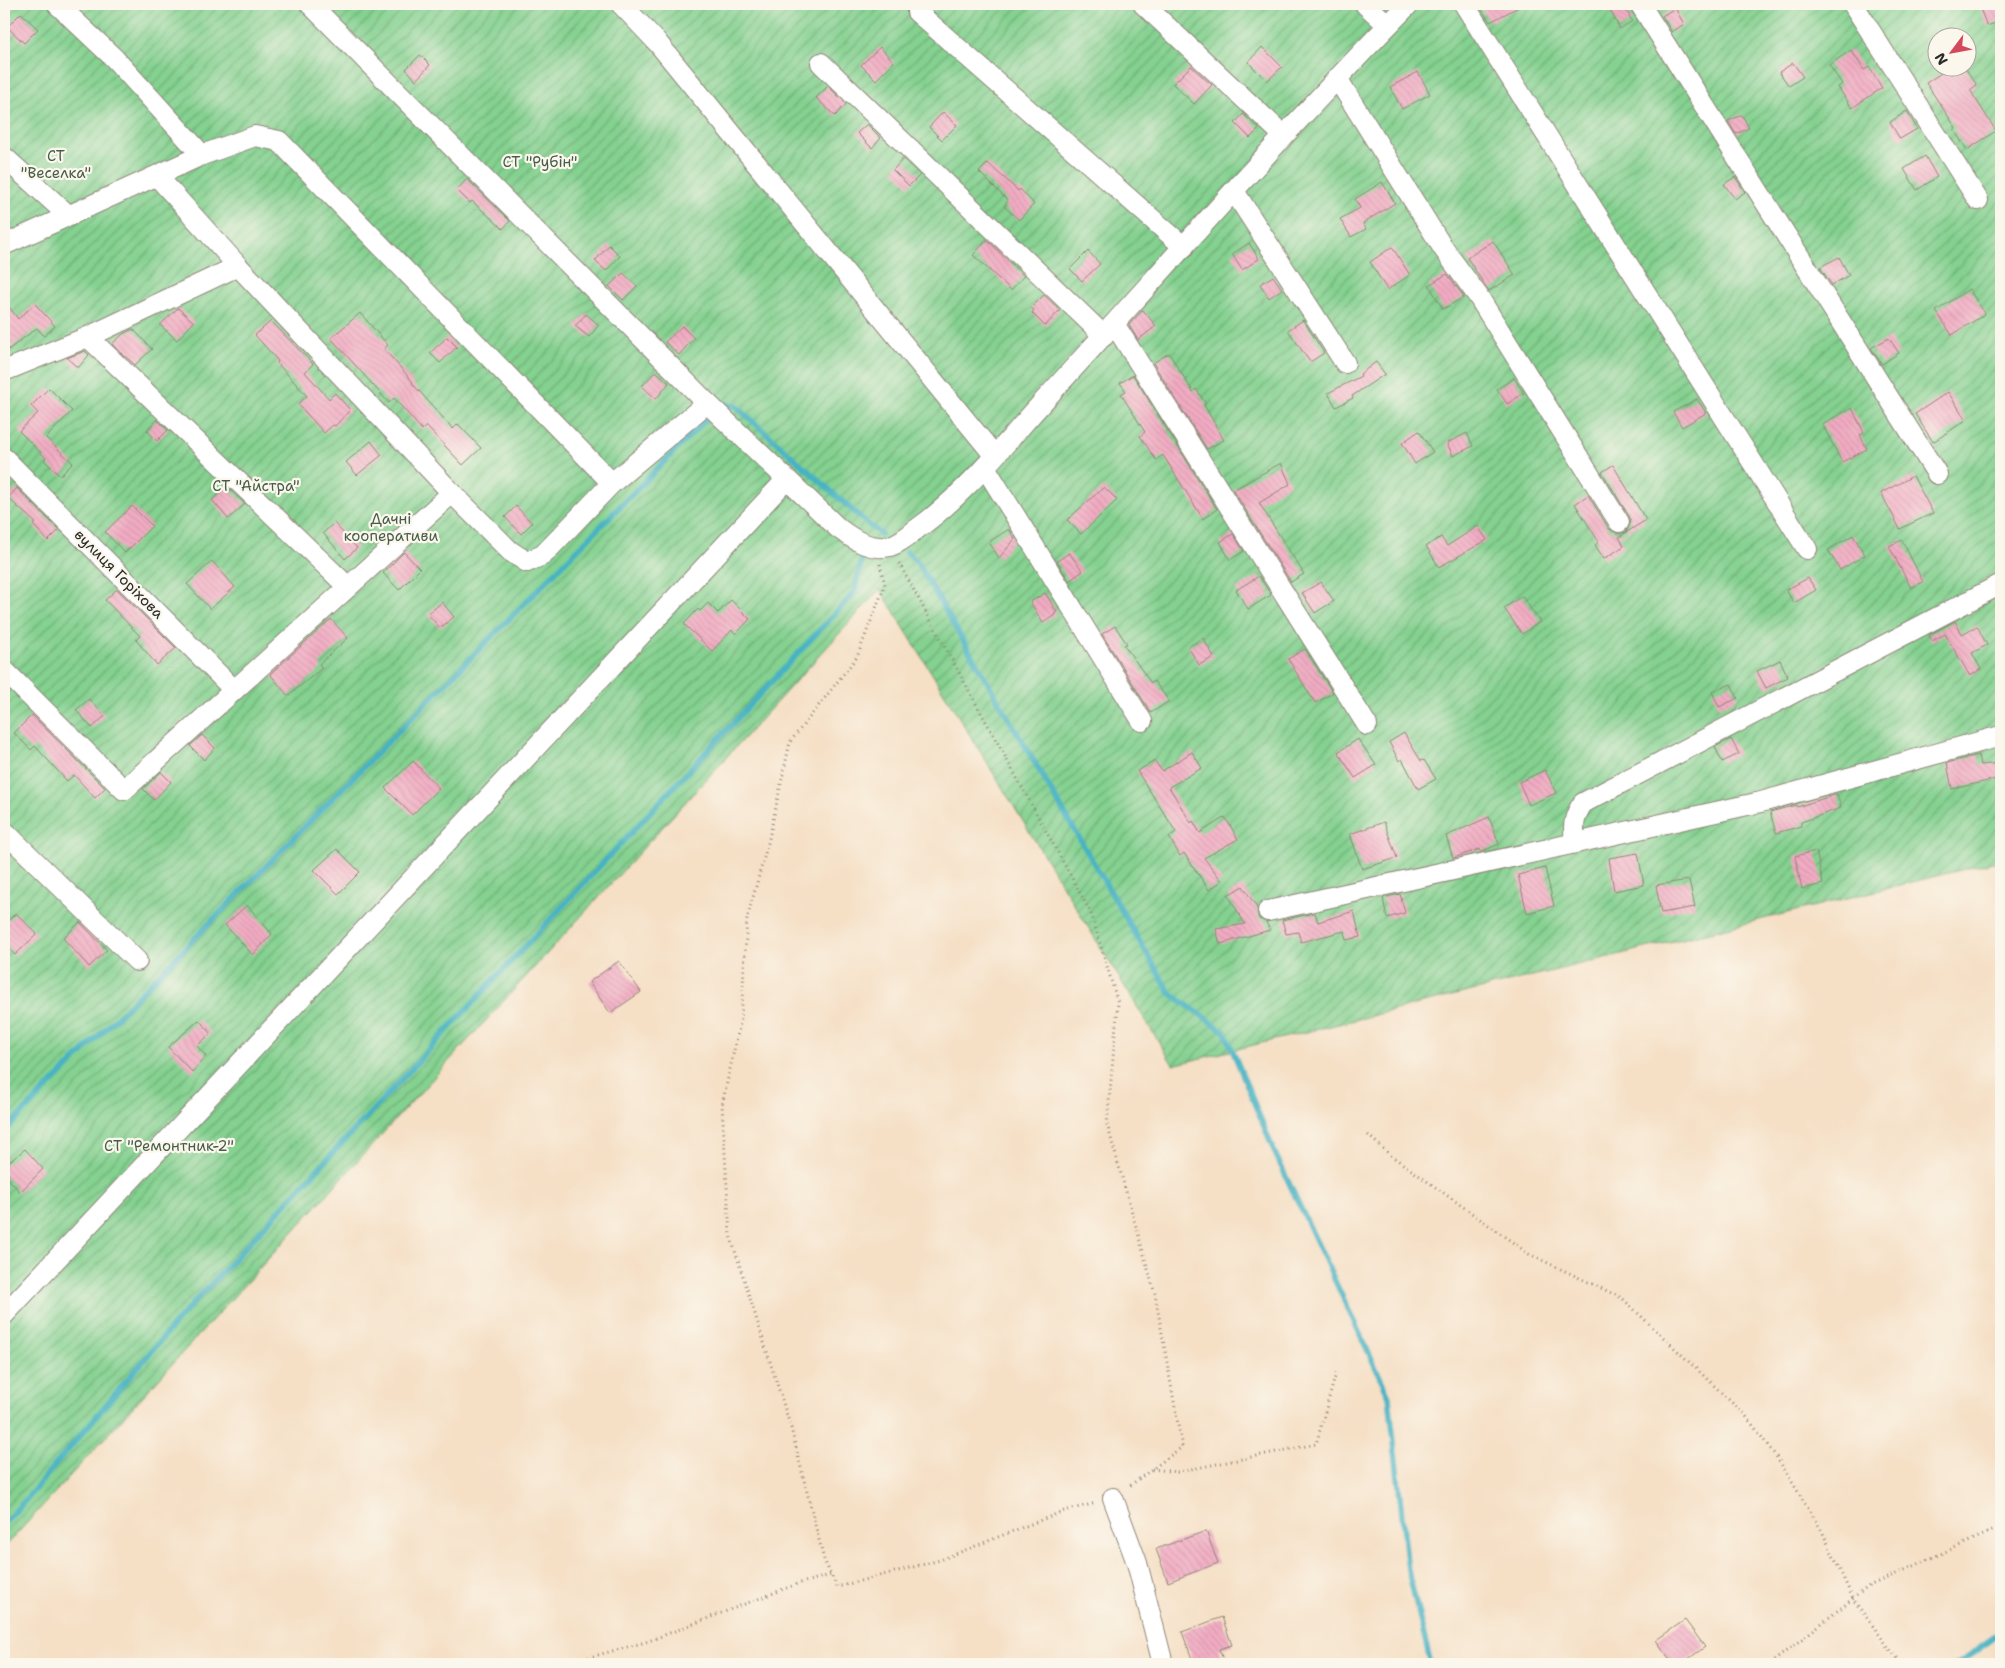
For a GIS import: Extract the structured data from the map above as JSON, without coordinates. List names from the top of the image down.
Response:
{
  "streets": {
    "street": ["вулиця Горіхова"]
  },
  "parks": [
    "СТ \"Веселка\"",
    "СТ \"Рубін\"",
    "СТ \"Айстра\"",
    "Дачні кооперативи",
    "СТ \"Ремонтник-2\""
  ],
  "north": "bottom left"
}
